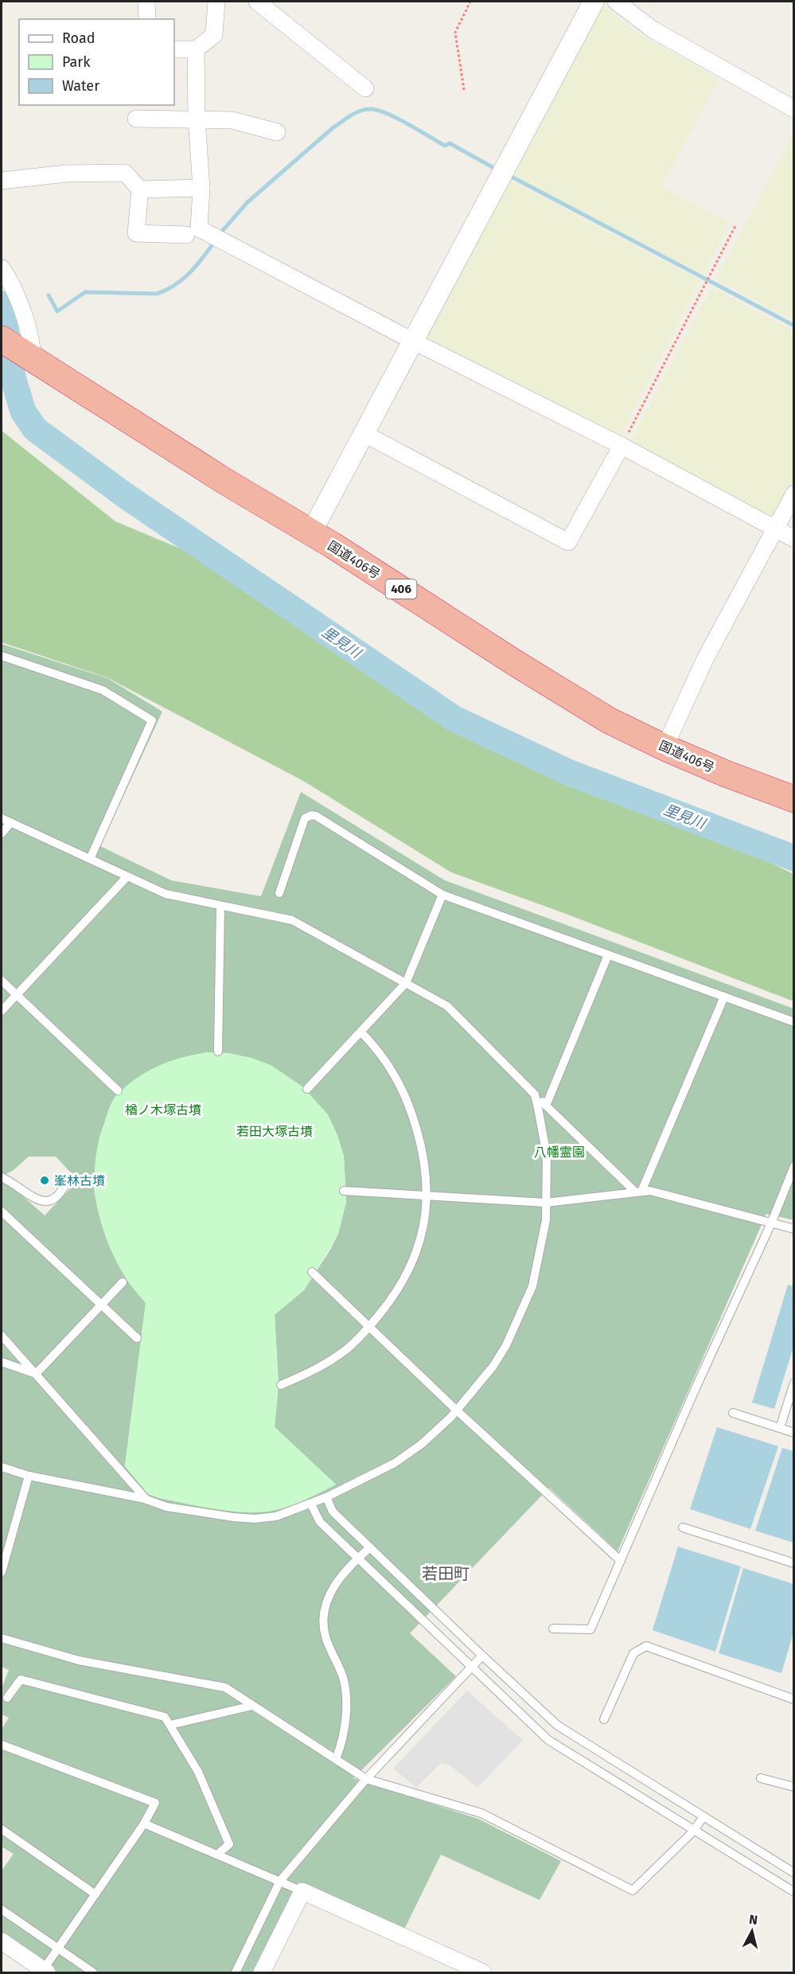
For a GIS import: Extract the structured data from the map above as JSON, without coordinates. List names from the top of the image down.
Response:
{
  "streets": {
    "highway": ["国道406号", "406"]
  },
  "districts": ["若田町"],
  "water": ["里見川"],
  "parks": ["楢ノ木塚古墳", "若田大塚古墳", "八幡霊園"],
  "places": ["峯林古墳"],
  "legend": ["Road", "Park", "Water"],
  "north": "top"
}
